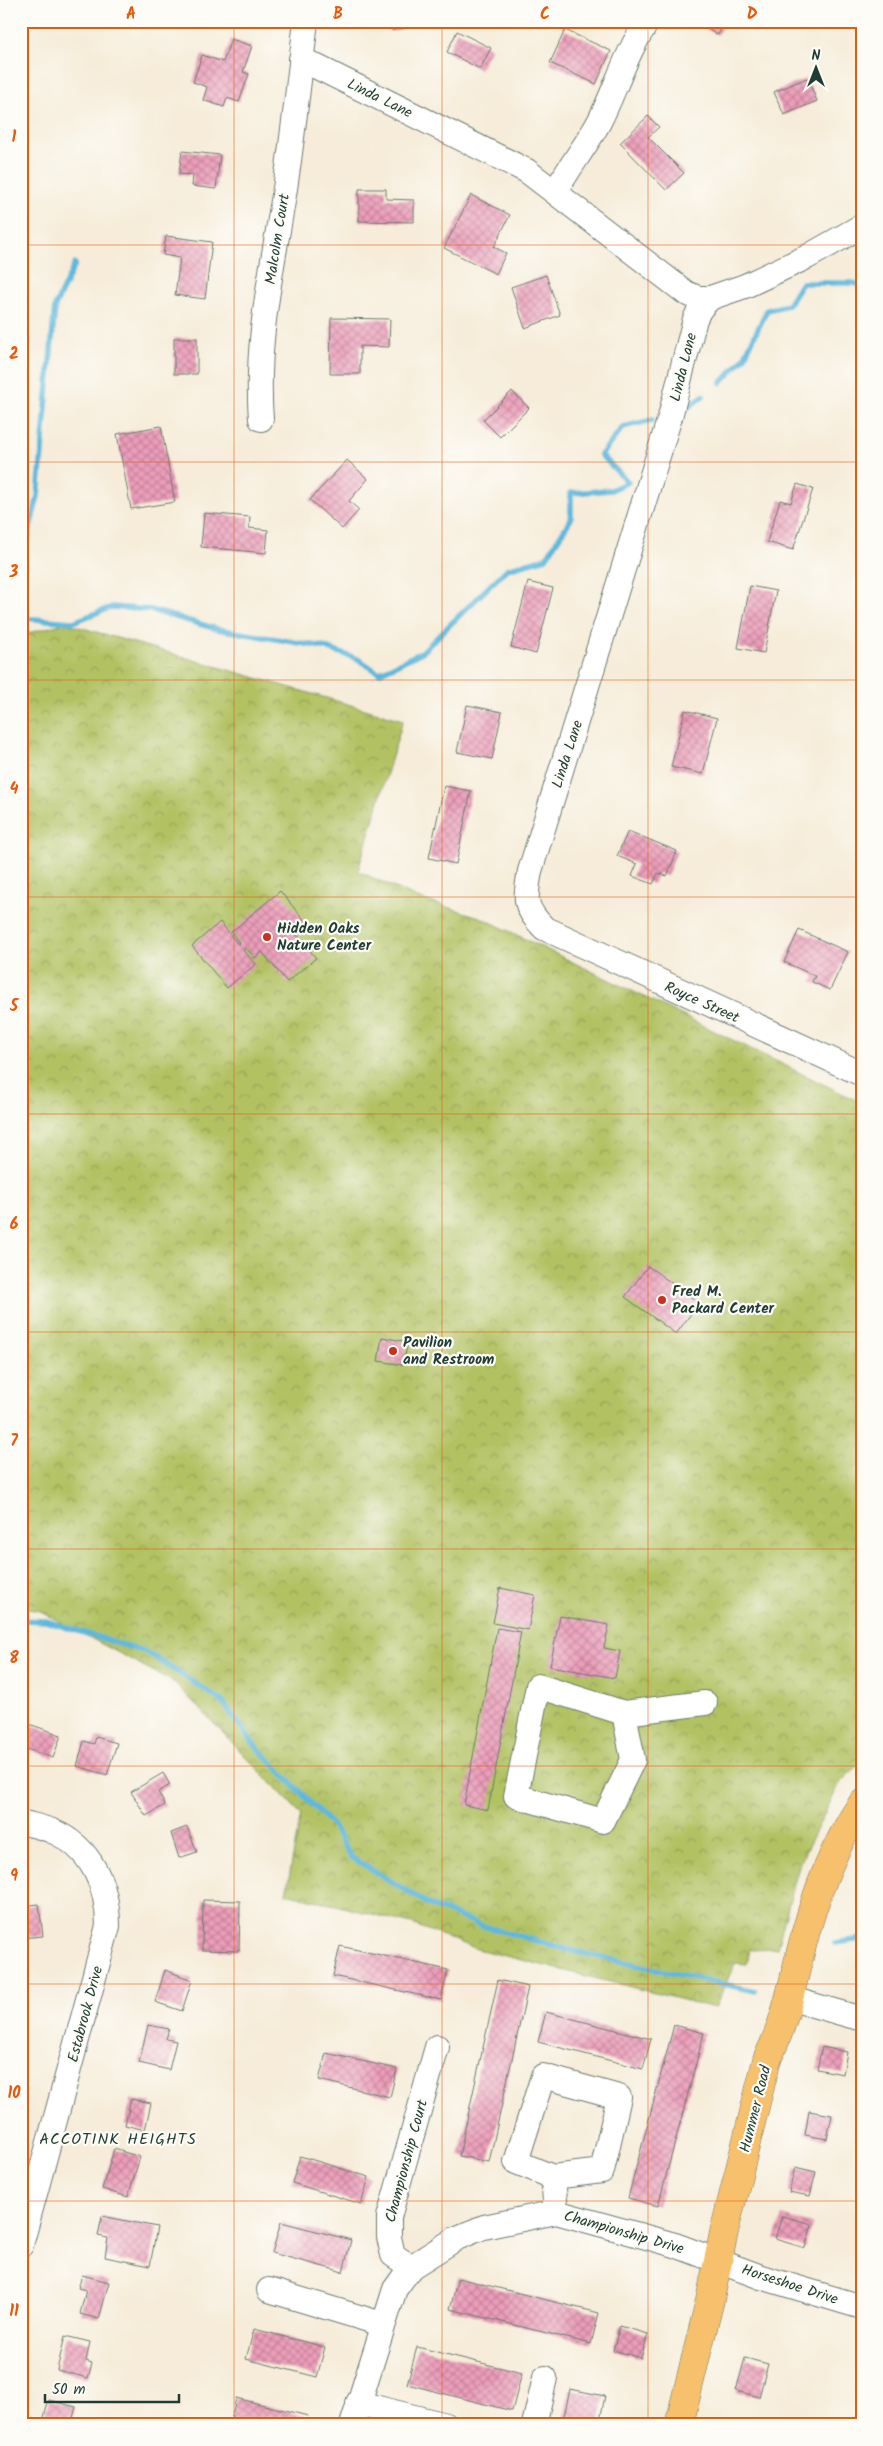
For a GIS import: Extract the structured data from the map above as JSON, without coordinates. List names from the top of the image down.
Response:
{
  "streets": {
    "main road": ["Hummer Road"],
    "street": [
      "Linda Lane",
      "Malcolm Court",
      "Royce Street",
      "Estabrook Drive",
      "Championship Court",
      "Championship Drive",
      "Horseshoe Drive"
    ]
  },
  "crossings": [
    ["Linda Lane", "Malcolm Court"],
    ["Linda Lane", "Royce Street"],
    ["Hummer Road", "Championship Drive"],
    ["Hummer Road", "Horseshoe Drive"],
    ["Championship Court", "Championship Drive"],
    ["Championship Drive", "Horseshoe Drive"]
  ],
  "districts": ["ACCOTINK HEIGHTS"],
  "places": ["Hidden Oaks Nature Center", "Fred M. Packard Center", "Pavilion and Restroom"],
  "scale_bar": "50 m",
  "north": "top",
  "grid": {
    "columns": [
      "A",
      "B",
      "C",
      "D"
    ],
    "rows": [
      "1",
      "2",
      "3",
      "4",
      "5",
      "6",
      "7",
      "8",
      "9",
      "10",
      "11"
    ]
  }
}
